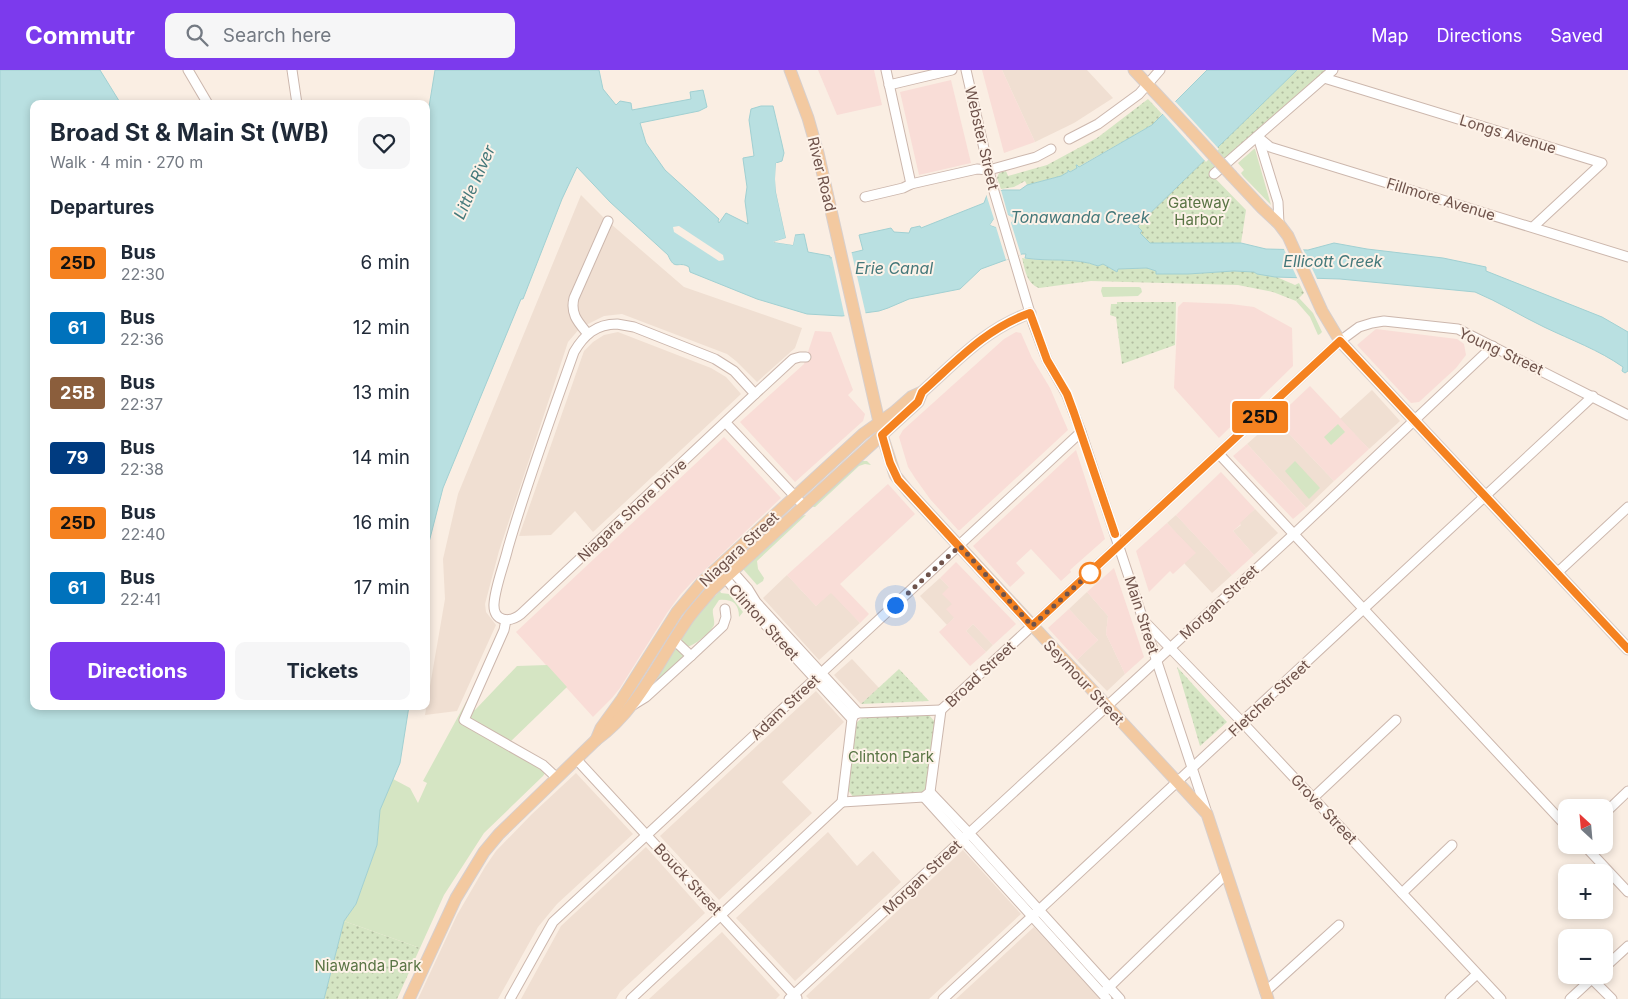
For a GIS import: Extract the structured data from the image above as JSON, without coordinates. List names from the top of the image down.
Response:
{
  "streets": {
    "main road": [
      "River Road",
      "Niagara Street",
      "Main Street",
      "Seymour Street"
    ],
    "street": [
      "Longs Avenue",
      "Webster Street",
      "Fillmore Avenue",
      "Young Street",
      "Niagara Shore Drive",
      "Morgan Street",
      "Clinton Street",
      "Broad Street",
      "Fletcher Street",
      "Adam Street",
      "Grove Street",
      "Bouck Street"
    ]
  },
  "crossings": [
    ["Longs Avenue", "Fillmore Avenue"],
    ["Webster Street", "Main Street"],
    ["River Road", "Seymour Street"],
    ["Young Street", "Morgan Street"],
    ["Young Street", "Broad Street"],
    ["Young Street", "Fletcher Street"],
    ["Niagara Street", "Main Street"],
    ["Niagara Street", "Clinton Street"],
    ["Niagara Street", "Seymour Street"],
    ["Niagara Street", "Bouck Street"],
    ["Morgan Street", "Main Street"],
    ["Morgan Street", "Seymour Street"],
    ["Morgan Street", "Grove Street"],
    ["Morgan Street", "Bouck Street"],
    ["Main Street", "Broad Street"],
    ["Main Street", "Seymour Street"],
    ["Main Street", "Fletcher Street"],
    ["Main Street", "Adam Street"],
    ["Main Street", "Grove Street"],
    ["Clinton Street", "Adam Street"],
    ["Broad Street", "Seymour Street"],
    ["Seymour Street", "Fletcher Street"],
    ["Seymour Street", "Adam Street"],
    ["Fletcher Street", "Grove Street"],
    ["Adam Street", "Bouck Street"]
  ],
  "water": [
    "Little River",
    "Tonawanda Creek",
    "Ellicott Creek",
    "Erie Canal"
  ],
  "parks": ["Gateway Harbor", "Clinton Park", "Niawanda Park"],
  "lines": ["bus line 25D"],
  "north": "top left",
  "page": {
    "header": "Commutr",
    "search": "Search here",
    "nav": ["Map", "Directions", "Saved"],
    "on_map": "25D",
    "heading": [
      ["Broad St & Main St (WB)", "Walk · 4 min · 270 m"],
      "Departures"
    ],
    "list": [
      {
        "mark": "25D",
        "name": "Bus",
        "note": "22:30",
        "value": "6 min"
      },
      {
        "mark": "61",
        "name": "Bus",
        "note": "22:36",
        "value": "12 min"
      },
      {
        "mark": "25B",
        "name": "Bus",
        "note": "22:37",
        "value": "13 min"
      },
      {
        "mark": "79",
        "name": "Bus",
        "note": "22:38",
        "value": "14 min"
      },
      {
        "mark": "25D",
        "name": "Bus",
        "note": "22:40",
        "value": "16 min"
      },
      {
        "mark": "61",
        "name": "Bus",
        "note": "22:41",
        "value": "17 min"
      }
    ],
    "buttons": ["Directions", "Tickets"],
    "map_buttons": ["+", "−"]
  }
}
